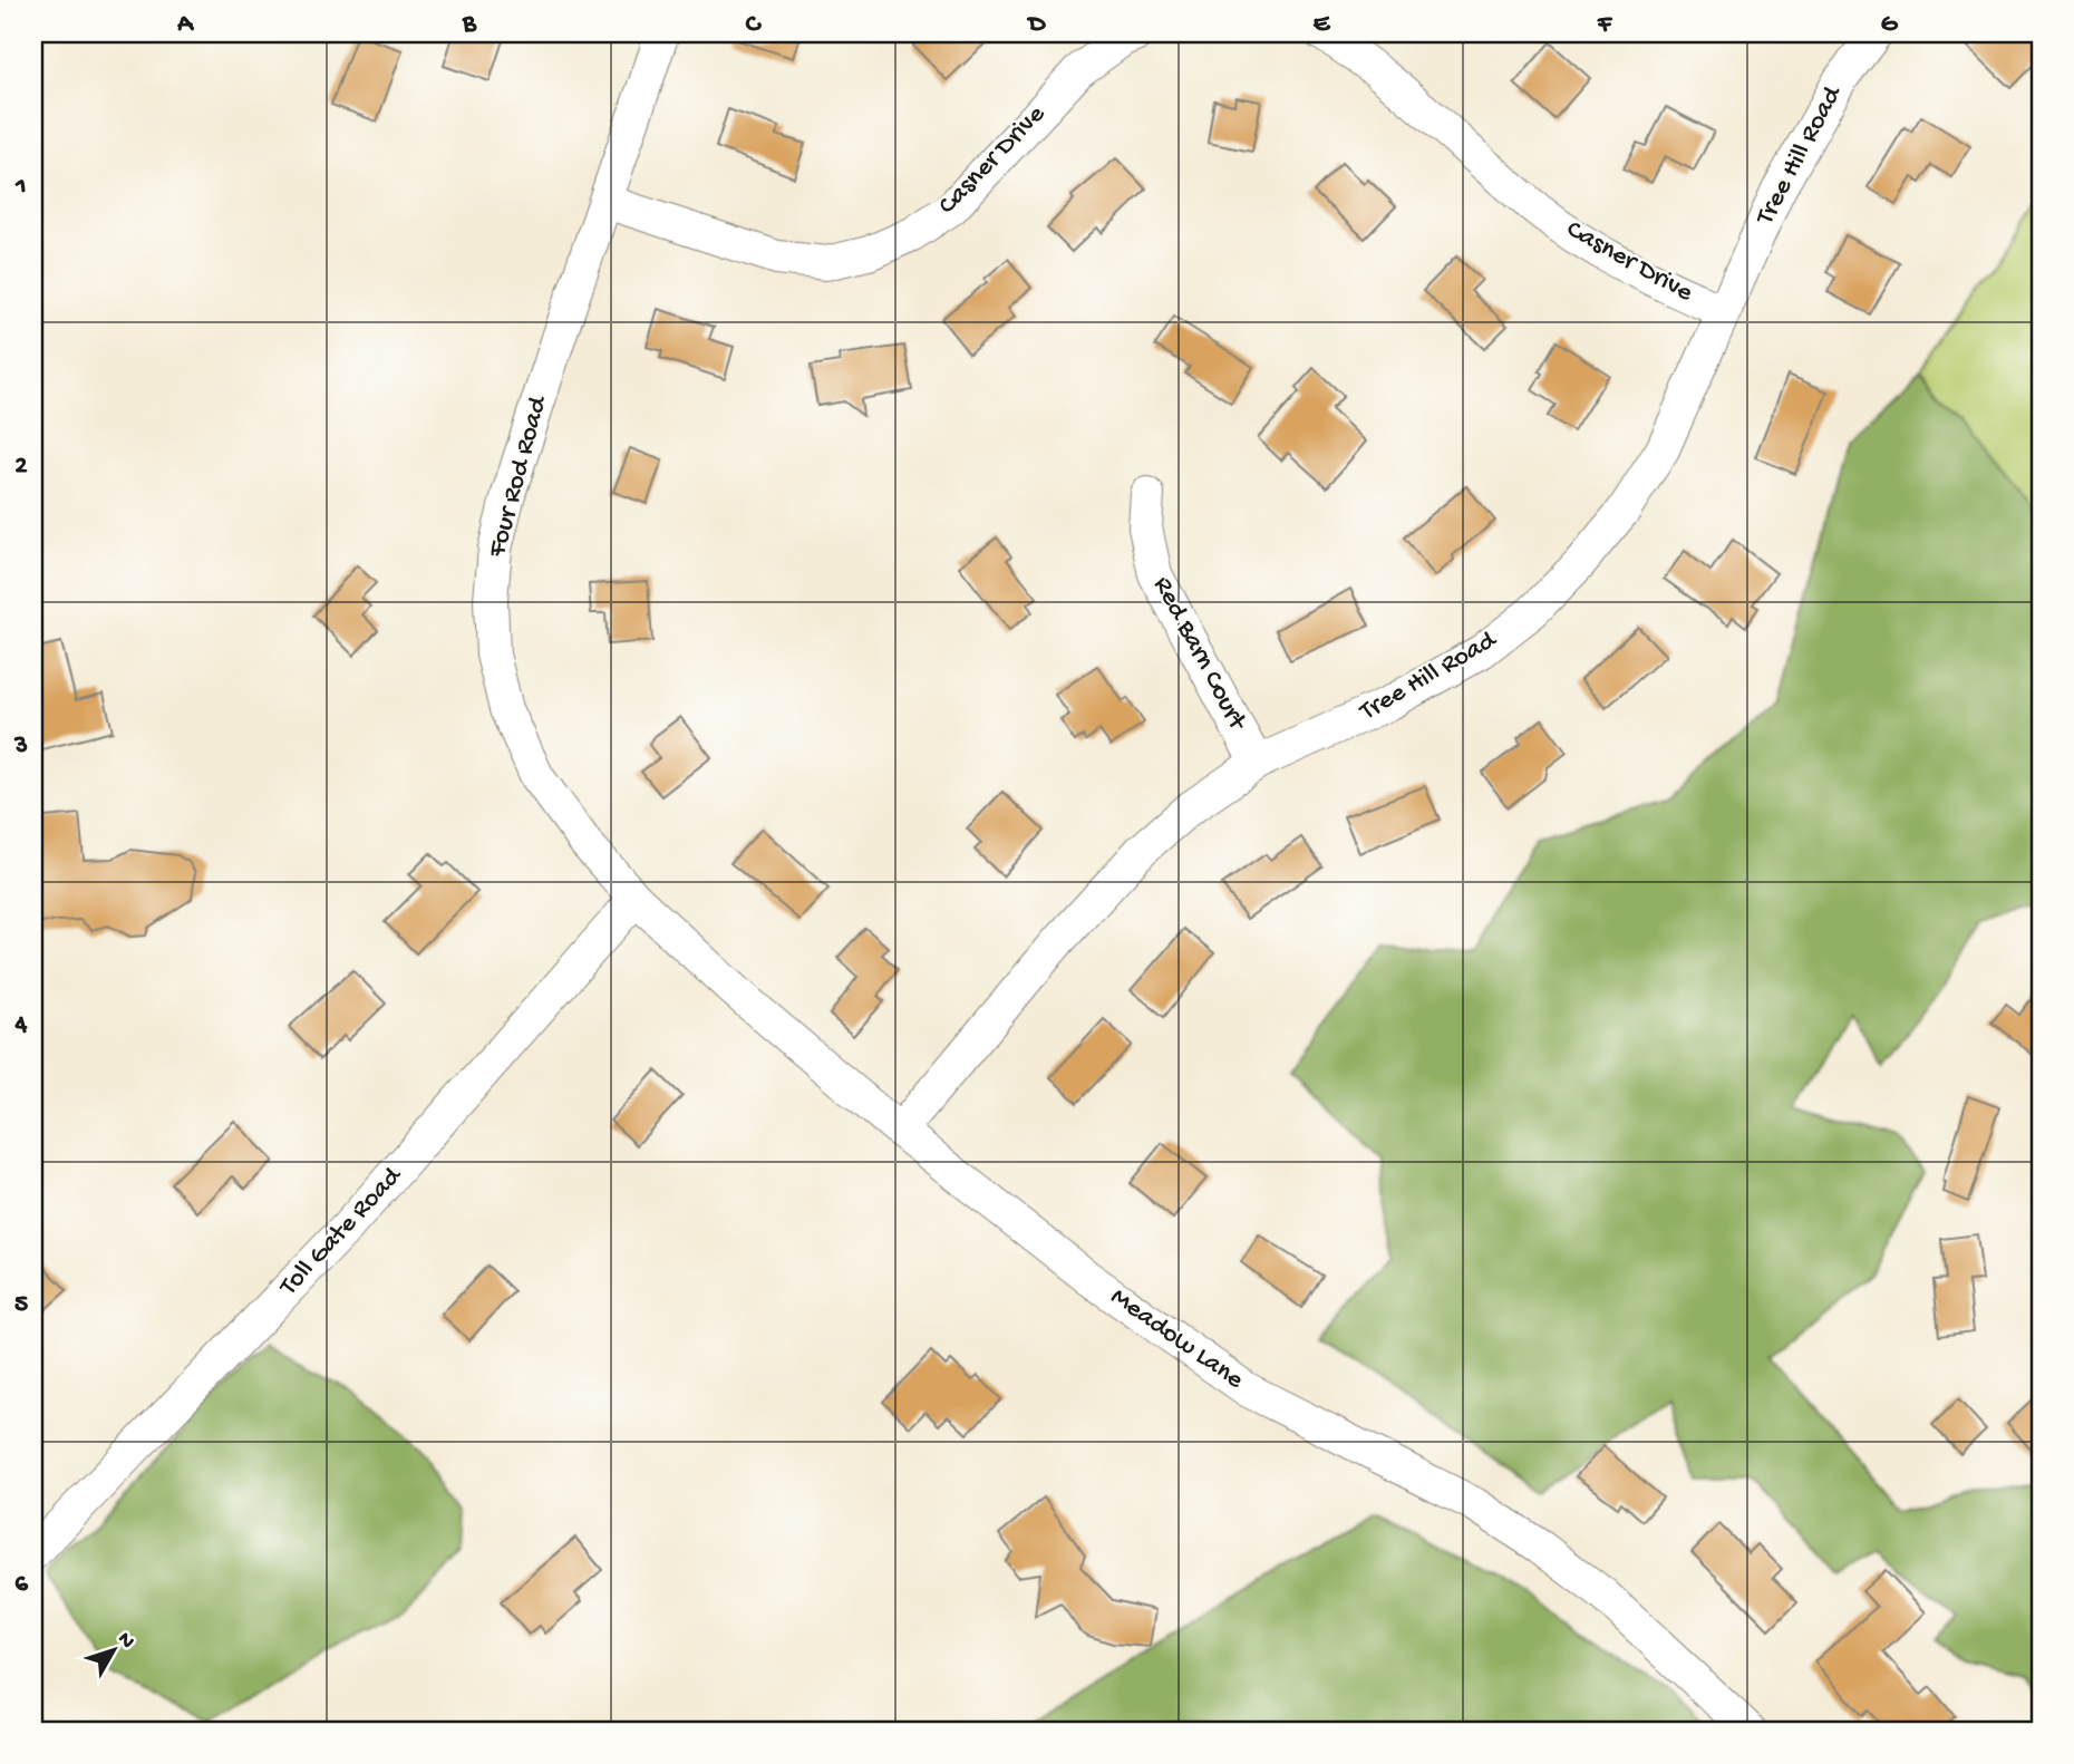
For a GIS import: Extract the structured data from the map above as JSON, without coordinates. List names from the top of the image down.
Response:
{
  "streets": {
    "street": [
      "Tree Hill Road",
      "Casner Drive",
      "Four Rod Road",
      "Red Barn Court",
      "Toll Gate Road",
      "Meadow Lane"
    ]
  },
  "crossings": [
    ["Tree Hill Road", "Casner Drive"],
    ["Tree Hill Road", "Red Barn Court"],
    ["Tree Hill Road", "Meadow Lane"],
    ["Casner Drive", "Four Rod Road"],
    ["Four Rod Road", "Toll Gate Road"],
    ["Four Rod Road", "Meadow Lane"],
    ["Toll Gate Road", "Meadow Lane"]
  ],
  "north": "top right",
  "grid": {
    "columns": [
      "A",
      "B",
      "C",
      "D",
      "E",
      "F",
      "G"
    ],
    "rows": [
      "1",
      "2",
      "3",
      "4",
      "5",
      "6"
    ]
  }
}
